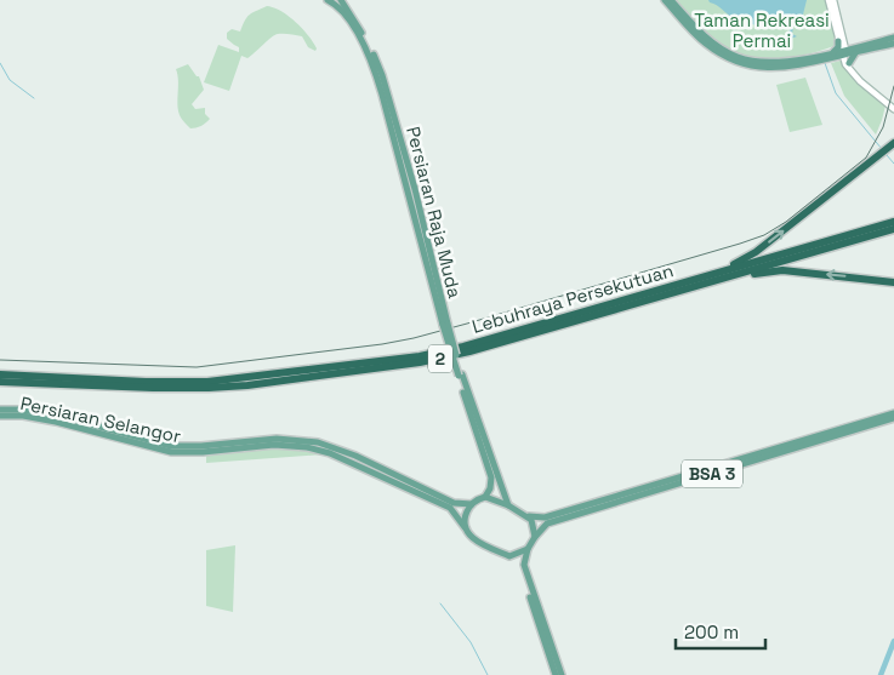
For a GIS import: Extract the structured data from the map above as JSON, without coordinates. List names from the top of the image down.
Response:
{
  "streets": {
    "highway": ["Lebuhraya Persekutuan", "2"],
    "main road": ["Persiaran Raja Muda", "Persiaran Selangor", "BSA 3"]
  },
  "crossings": [
    ["Persiaran Raja Muda", "Persiaran Selangor"],
    ["Persiaran Raja Muda", "BSA 3"],
    ["Persiaran Selangor", "BSA 3"]
  ],
  "parks": ["Taman Rekreasi Permai"],
  "scale_bar": "200 m"
}
